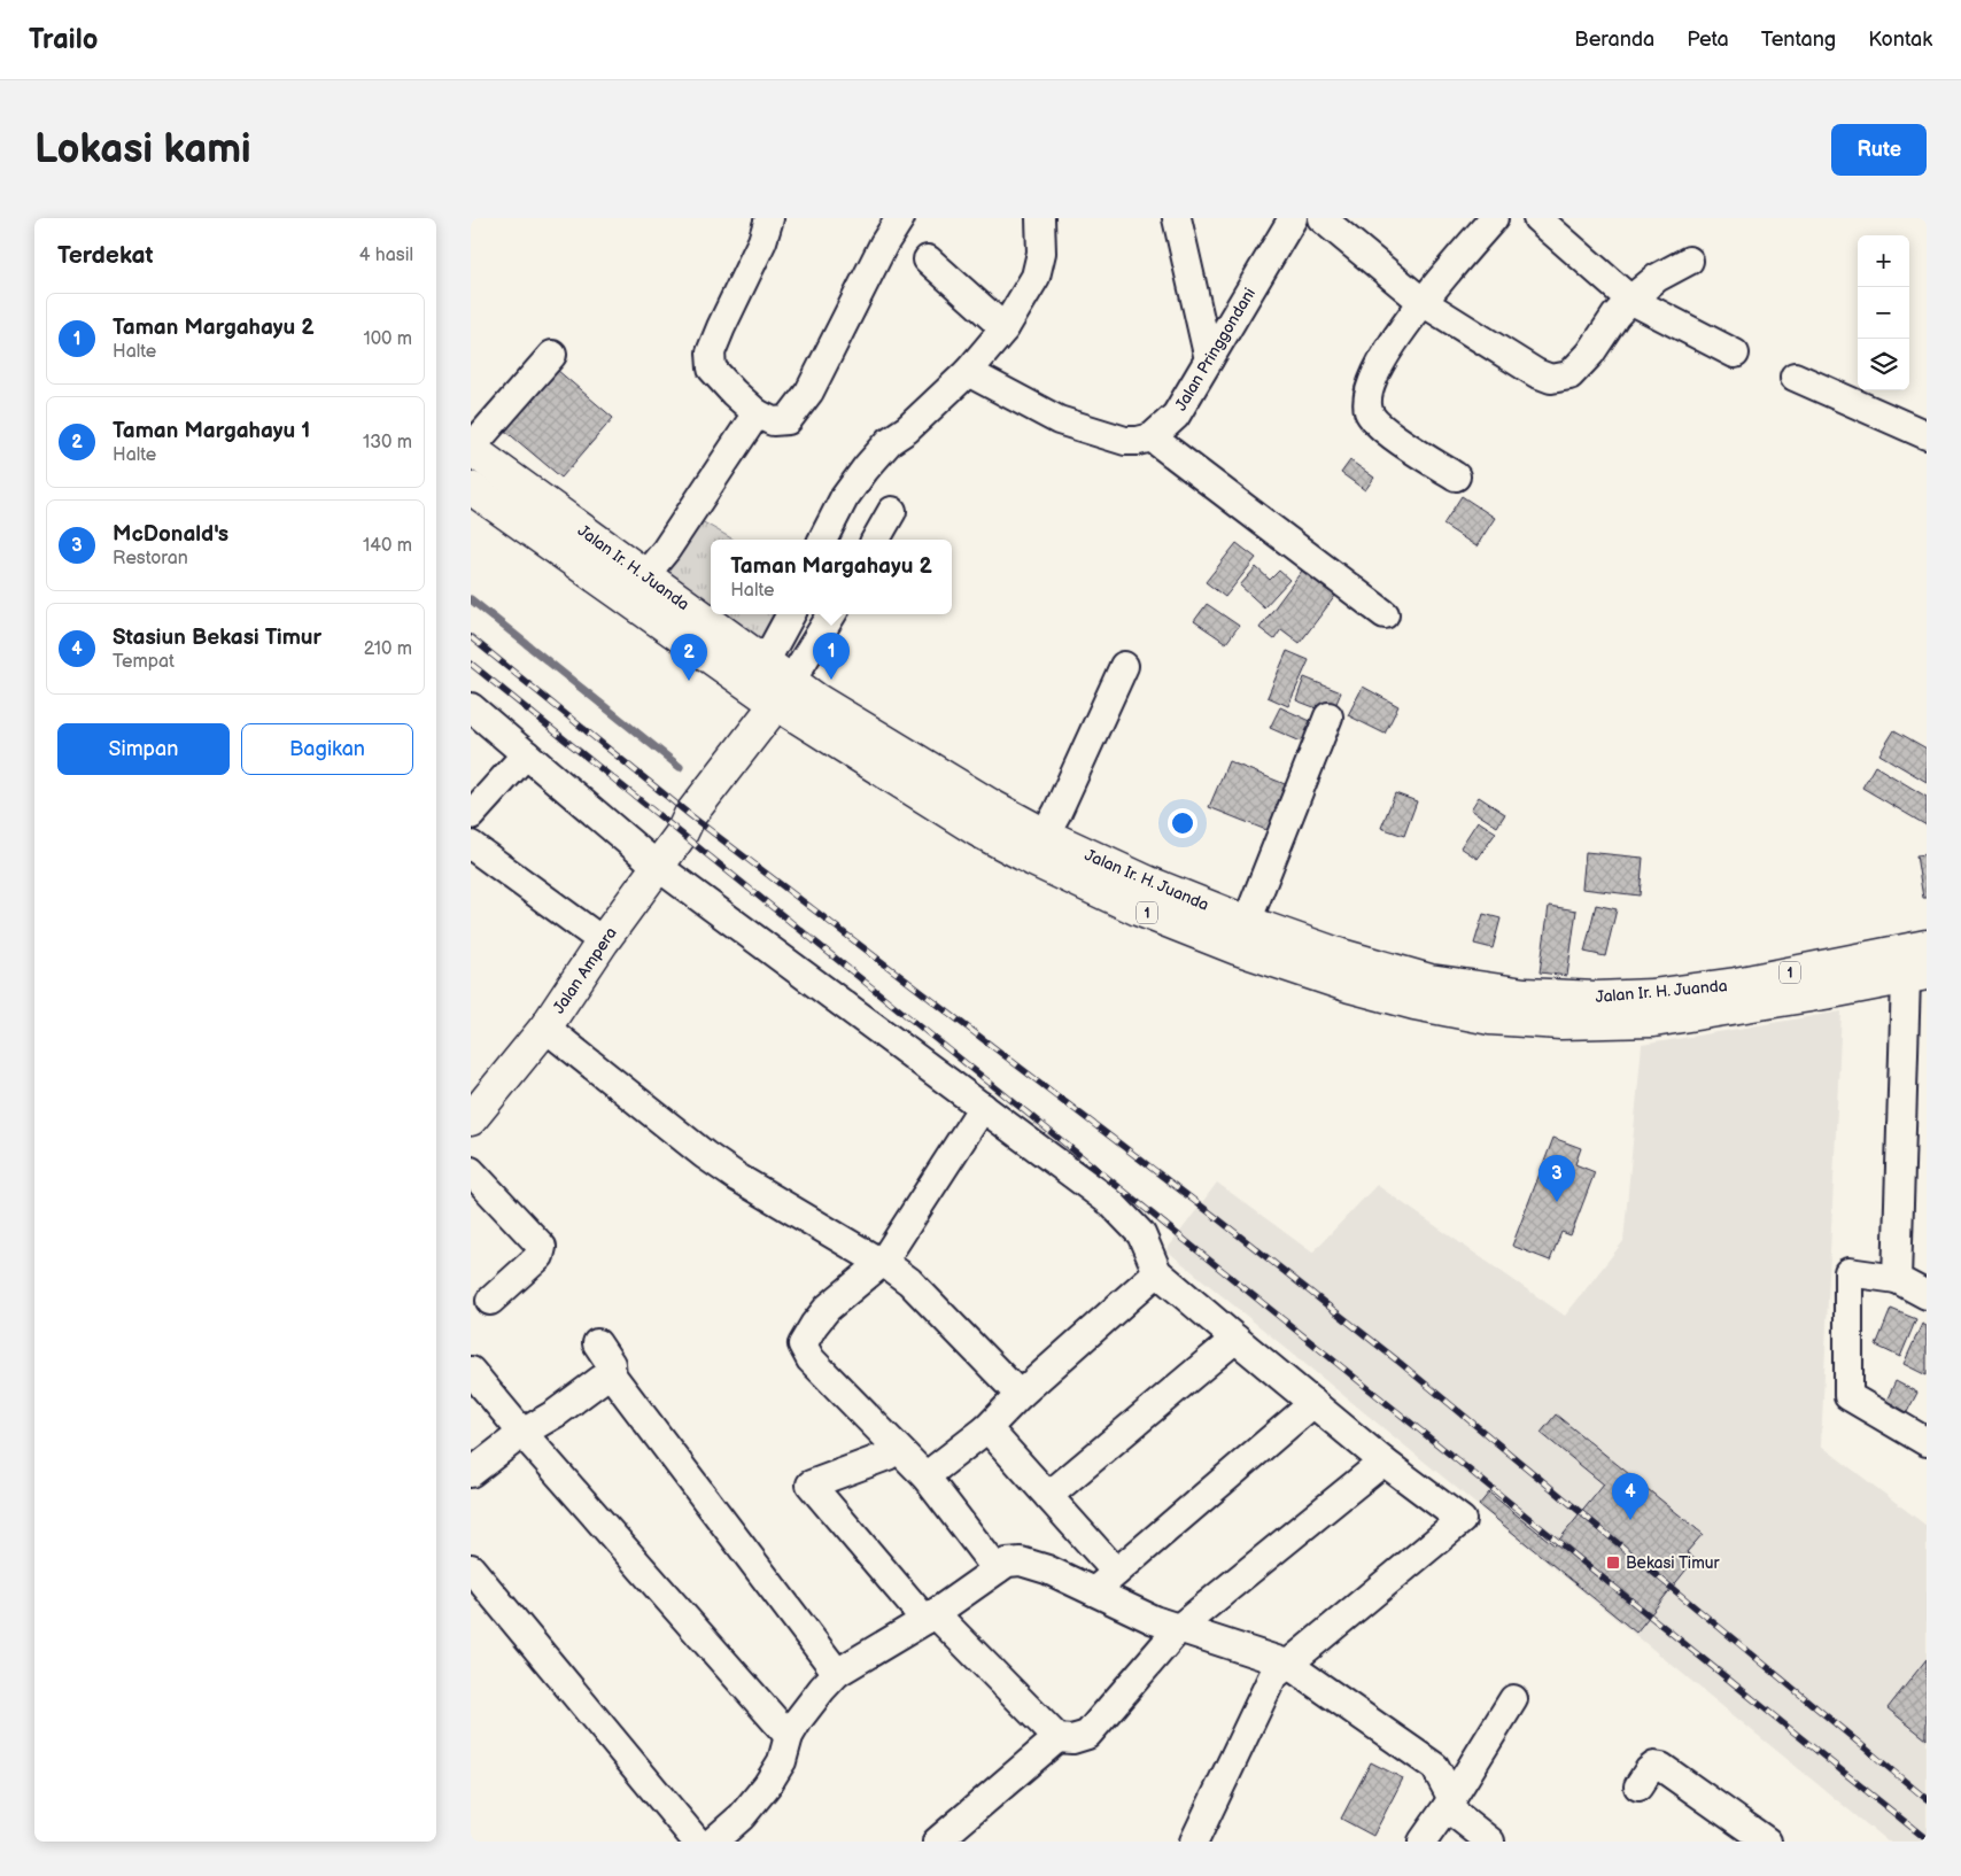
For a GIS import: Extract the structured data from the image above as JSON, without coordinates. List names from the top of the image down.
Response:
{
  "streets": {
    "main road": ["Jalan Ir. H. Juanda", "1", "Jalan Ampera"],
    "street": ["Jalan Pringgondani"]
  },
  "crossings": [
    ["Jalan Ir. H. Juanda", "Jalan Ampera"]
  ],
  "places": {
    "transit": ["Bekasi Timur"]
  },
  "page": {
    "header": "Trailo",
    "nav": [
      "Beranda",
      "Peta",
      "Tentang",
      "Kontak"
    ],
    "buttons": [
      "Rute",
      ["Simpan", "Bagikan"]
    ],
    "title": "Lokasi kami",
    "heading": ["Terdekat", "4 hasil"],
    "map_buttons": ["+", "−"],
    "list": [
      {
        "mark": "1",
        "name": "Taman Margahayu 2",
        "note": "Halte",
        "value": "100 m"
      },
      {
        "mark": "2",
        "name": "Taman Margahayu 1",
        "note": "Halte",
        "value": "130 m"
      },
      {
        "mark": "3",
        "name": "McDonald's",
        "note": "Restoran",
        "value": "140 m"
      },
      {
        "mark": "4",
        "name": "Stasiun Bekasi Timur",
        "note": "Tempat",
        "value": "210 m"
      }
    ],
    "popup": ["Taman Margahayu 2", "Halte"],
    "pins": [
      "1",
      "2",
      "3",
      "4"
    ]
  }
}
